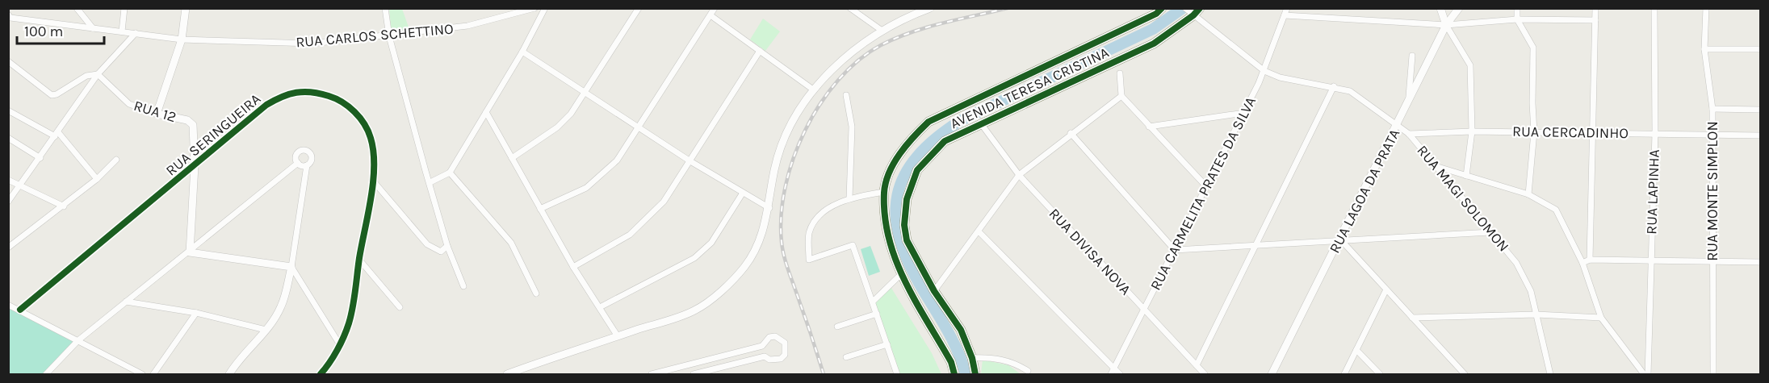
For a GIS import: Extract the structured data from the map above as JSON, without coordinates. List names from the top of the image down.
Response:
{
  "streets": {
    "main road": ["AVENIDA TERESA CRISTINA"],
    "street": [
      "RUA CARLOS SCHETTINO",
      "RUA 12",
      "RUA CERCADINHO",
      "RUA SERINGUEIRA",
      "RUA LAGOA DA PRATA",
      "RUA MONTE SIMPLON",
      "RUA LAPINHA",
      "RUA CARMELITA PRATES DA SILVA",
      "RUA MAGI SOLOMON",
      "RUA DIVISA NOVA"
    ]
  },
  "crossings": [
    ["AVENIDA TERESA CRISTINA", "RUA MAGI SOLOMON"],
    ["AVENIDA TERESA CRISTINA", "RUA DIVISA NOVA"],
    ["RUA 12", "RUA SERINGUEIRA"],
    ["RUA CERCADINHO", "RUA MONTE SIMPLON"],
    ["RUA CERCADINHO", "RUA LAPINHA"],
    ["RUA CERCADINHO", "RUA MAGI SOLOMON"],
    ["RUA LAGOA DA PRATA", "RUA MAGI SOLOMON"],
    ["RUA CARMELITA PRATES DA SILVA", "RUA MAGI SOLOMON"],
    ["RUA CARMELITA PRATES DA SILVA", "RUA DIVISA NOVA"]
  ],
  "scale_bar": "100 m"
}
